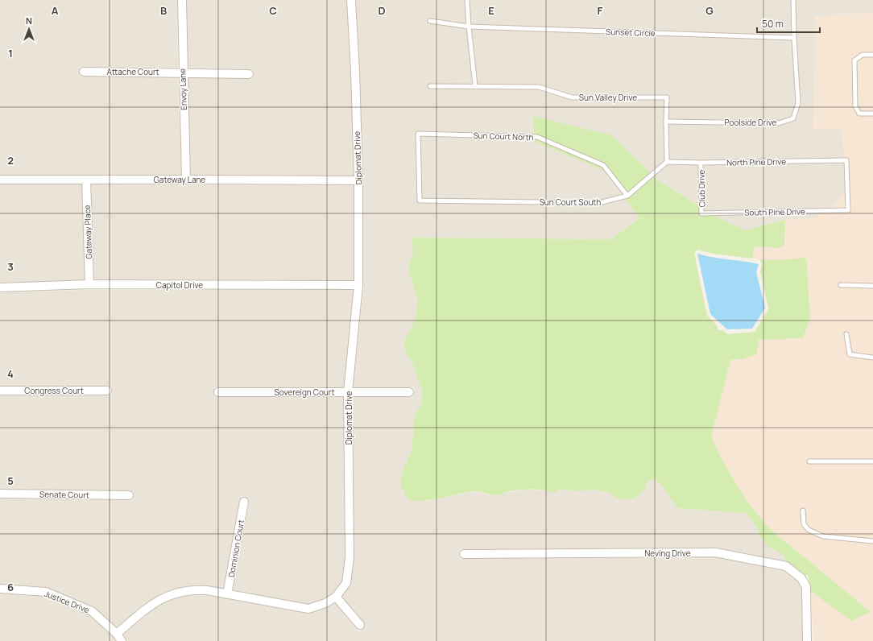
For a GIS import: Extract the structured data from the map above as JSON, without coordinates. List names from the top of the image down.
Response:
{
  "streets": {
    "street": [
      "Attache Court",
      "Envoy Lane",
      "Diplomat Drive",
      "Gateway Lane",
      "Gateway Place",
      "Capitol Drive",
      "Congress Court",
      "Sovereign Court",
      "Senate Court",
      "Dominion Court",
      "Neving Drive",
      "Justice Drive"
    ],
    "lane": [
      "Sunset Circle",
      "Sun Valley Drive",
      "Poolside Drive",
      "Sun Court North",
      "North Pine Drive",
      "Club Drive",
      "Sun Court South",
      "South Pine Drive"
    ]
  },
  "crossings": [
    ["Sunset Circle", "Poolside Drive"],
    ["Attache Court", "Envoy Lane"],
    ["Envoy Lane", "Gateway Lane"],
    ["Sun Valley Drive", "Poolside Drive"],
    ["Sun Court North", "Sun Court South"],
    ["Diplomat Drive", "Gateway Lane"],
    ["Diplomat Drive", "Capitol Drive"],
    ["Diplomat Drive", "Sovereign Court"],
    ["Diplomat Drive", "Dominion Court"],
    ["Diplomat Drive", "Justice Drive"],
    ["North Pine Drive", "Club Drive"],
    ["North Pine Drive", "Sun Court South"],
    ["North Pine Drive", "South Pine Drive"],
    ["Gateway Lane", "Gateway Place"],
    ["Club Drive", "South Pine Drive"],
    ["Gateway Place", "Capitol Drive"]
  ],
  "scale_bar": "50 m",
  "north": "top",
  "grid": {
    "columns": [
      "A",
      "B",
      "C",
      "D",
      "E",
      "F",
      "G"
    ],
    "rows": [
      "1",
      "2",
      "3",
      "4",
      "5",
      "6"
    ]
  }
}
